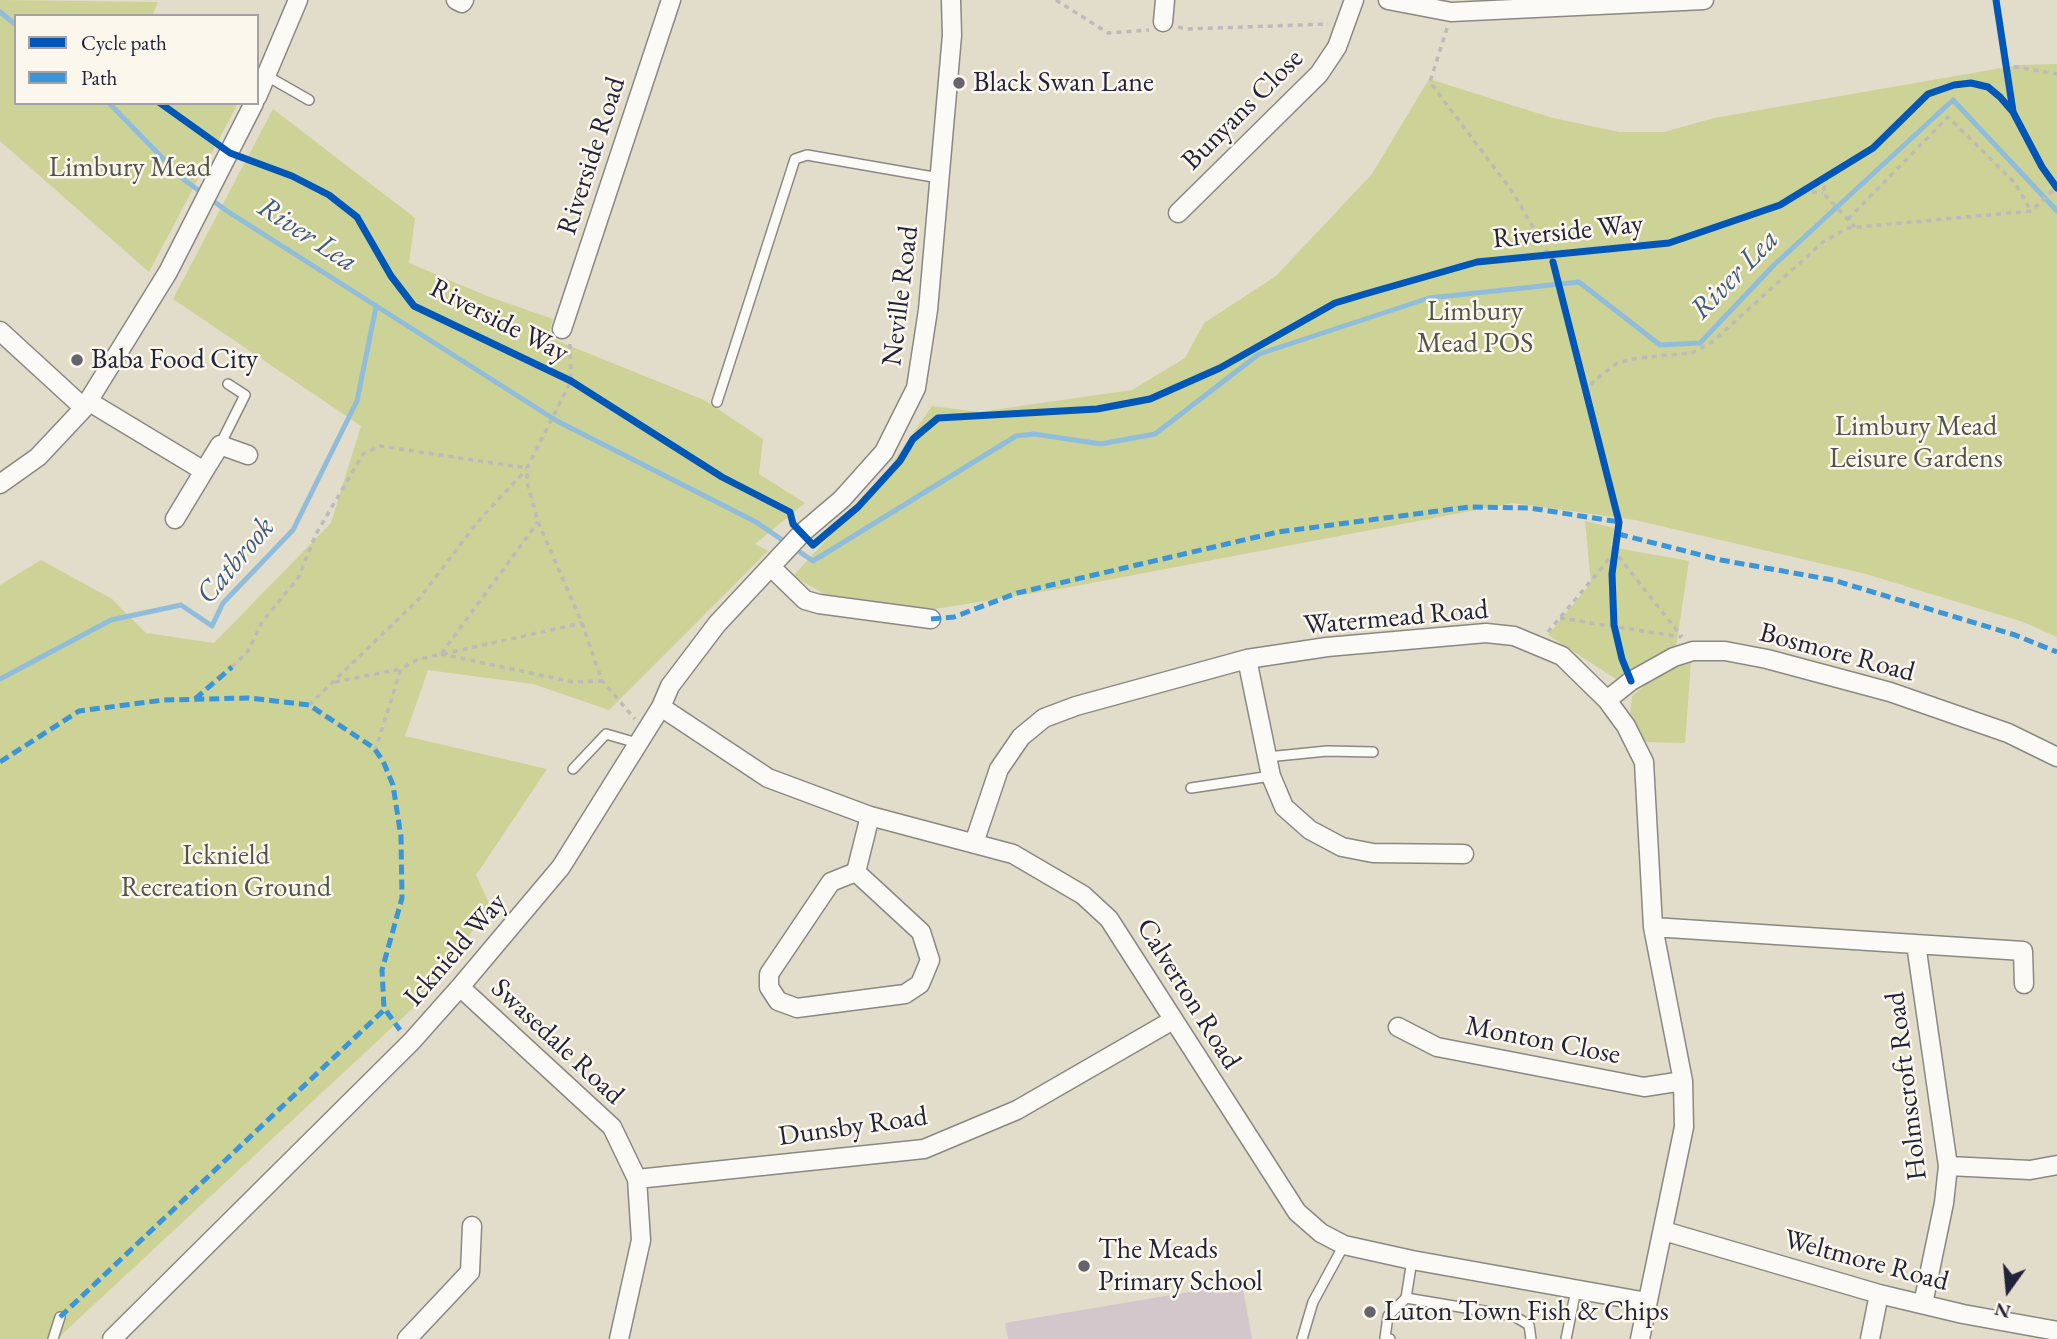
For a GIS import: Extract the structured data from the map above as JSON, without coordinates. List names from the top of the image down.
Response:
{
  "streets": {
    "street": [
      "Bunyans Close",
      "Riverside Road",
      "Neville Road",
      "Watermead Road",
      "Bosmore Road",
      "Icknield Way",
      "Calverton Road",
      "Monton Close",
      "Swasedale Road",
      "Holmscroft Road",
      "Dunsby Road",
      "Weltmore Road"
    ],
    "cycle path": ["Riverside Way"]
  },
  "crossings": [
    ["Neville Road", "Icknield Way"],
    ["Watermead Road", "Bosmore Road"],
    ["Watermead Road", "Calverton Road"],
    ["Watermead Road", "Monton Close"],
    ["Watermead Road", "Weltmore Road"],
    ["Icknield Way", "Calverton Road"],
    ["Icknield Way", "Swasedale Road"],
    ["Calverton Road", "Dunsby Road"],
    ["Swasedale Road", "Dunsby Road"],
    ["Holmscroft Road", "Weltmore Road"]
  ],
  "water": ["River Lea", "Catbrook"],
  "parks": [
    "Limbury Mead",
    "Limbury Mead POS",
    "Limbury Mead Leisure Gardens",
    "Icknield Recreation Ground"
  ],
  "places": [
    "Black Swan Lane",
    "Baba Food City",
    "The Meads Primary School",
    "Luton Town Fish & Chips"
  ],
  "legend": ["Cycle path", "Path"],
  "north": "bottom"
}
